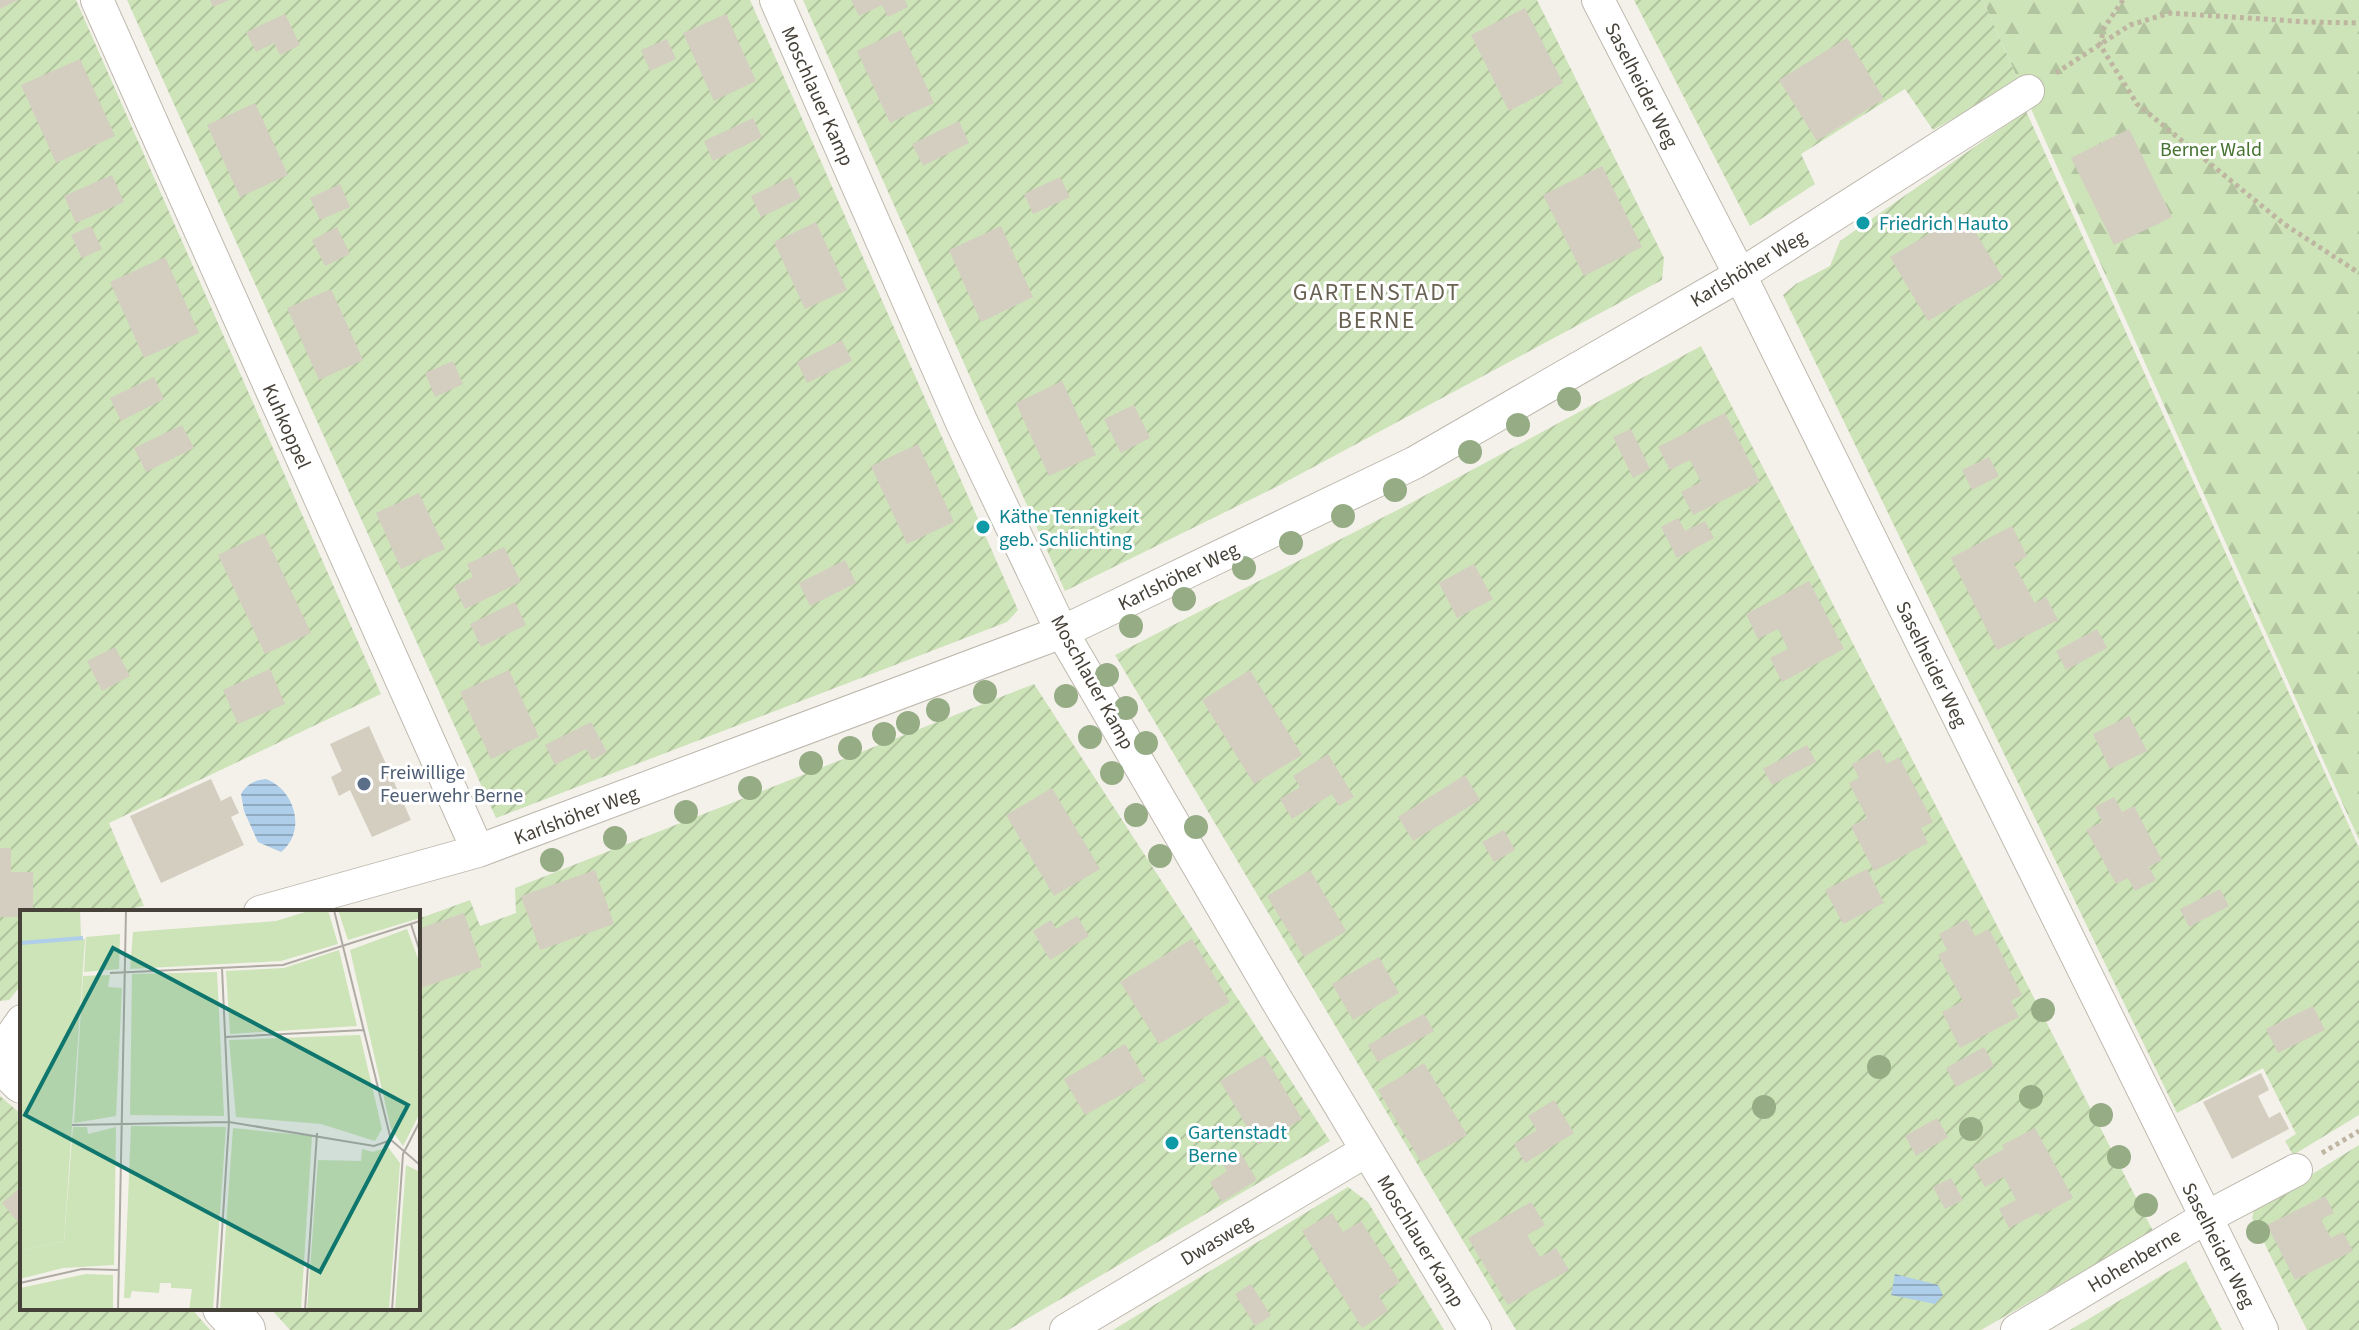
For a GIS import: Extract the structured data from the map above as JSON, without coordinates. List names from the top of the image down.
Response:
{
  "streets": {
    "street": [
      "Saselheider Weg",
      "Moschlauer Kamp",
      "Karlshöher Weg",
      "Kuhkoppel",
      "Dwasweg",
      "Hohenberne"
    ]
  },
  "crossings": [
    ["Saselheider Weg", "Karlshöher Weg"],
    ["Saselheider Weg", "Hohenberne"],
    ["Moschlauer Kamp", "Karlshöher Weg"],
    ["Moschlauer Kamp", "Dwasweg"],
    ["Karlshöher Weg", "Kuhkoppel"]
  ],
  "districts": ["GARTENSTADT BERNE"],
  "parks": ["Berner Wald"],
  "places": [
    "Friedrich Hauto",
    "Käthe Tennigkeit geb. Schlichting",
    "Freiwillige Feuerwehr Berne",
    "Gartenstadt Berne"
  ]
}
